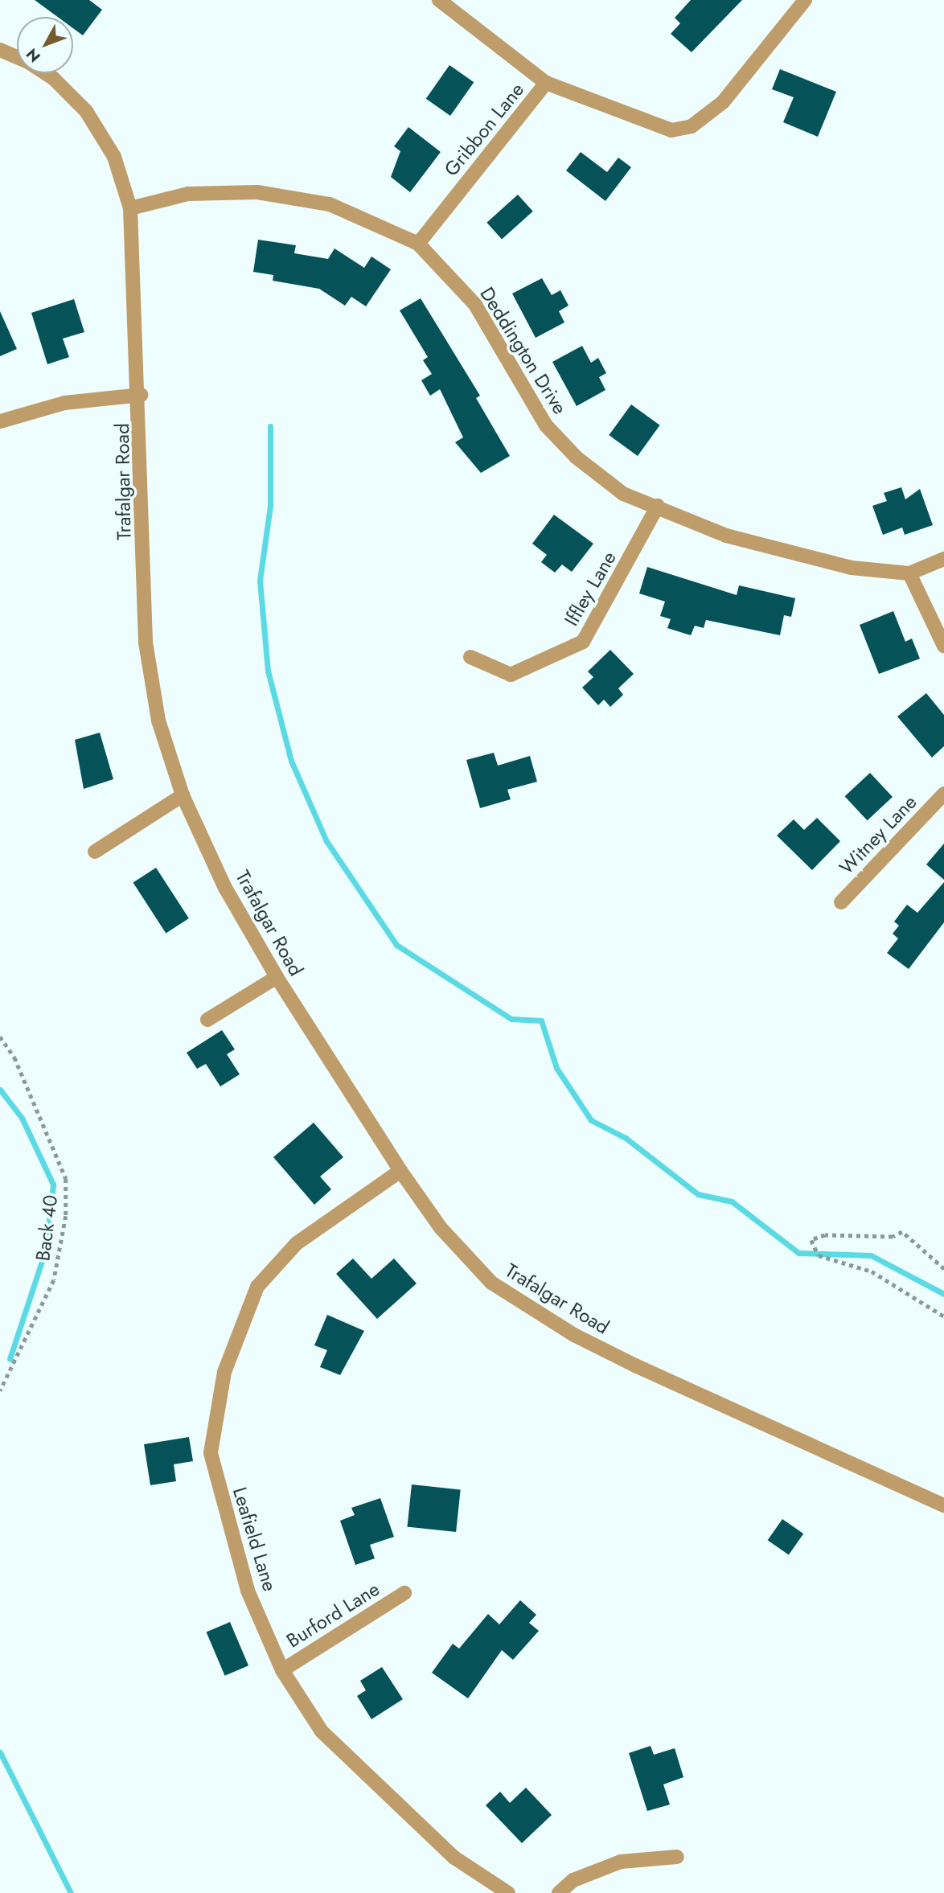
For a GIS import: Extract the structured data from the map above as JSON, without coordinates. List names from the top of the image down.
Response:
{
  "streets": {
    "street": [
      "Gribbon Lane",
      "Deddington Drive",
      "Trafalgar Road",
      "Iffley Lane",
      "Witney Lane",
      "Leafield Lane",
      "Burford Lane"
    ],
    "path": ["Back 40"]
  },
  "crossings": [
    ["Gribbon Lane", "Deddington Drive"],
    ["Deddington Drive", "Trafalgar Road"],
    ["Deddington Drive", "Iffley Lane"],
    ["Trafalgar Road", "Leafield Lane"],
    ["Leafield Lane", "Burford Lane"]
  ],
  "north": "bottom left"
}
